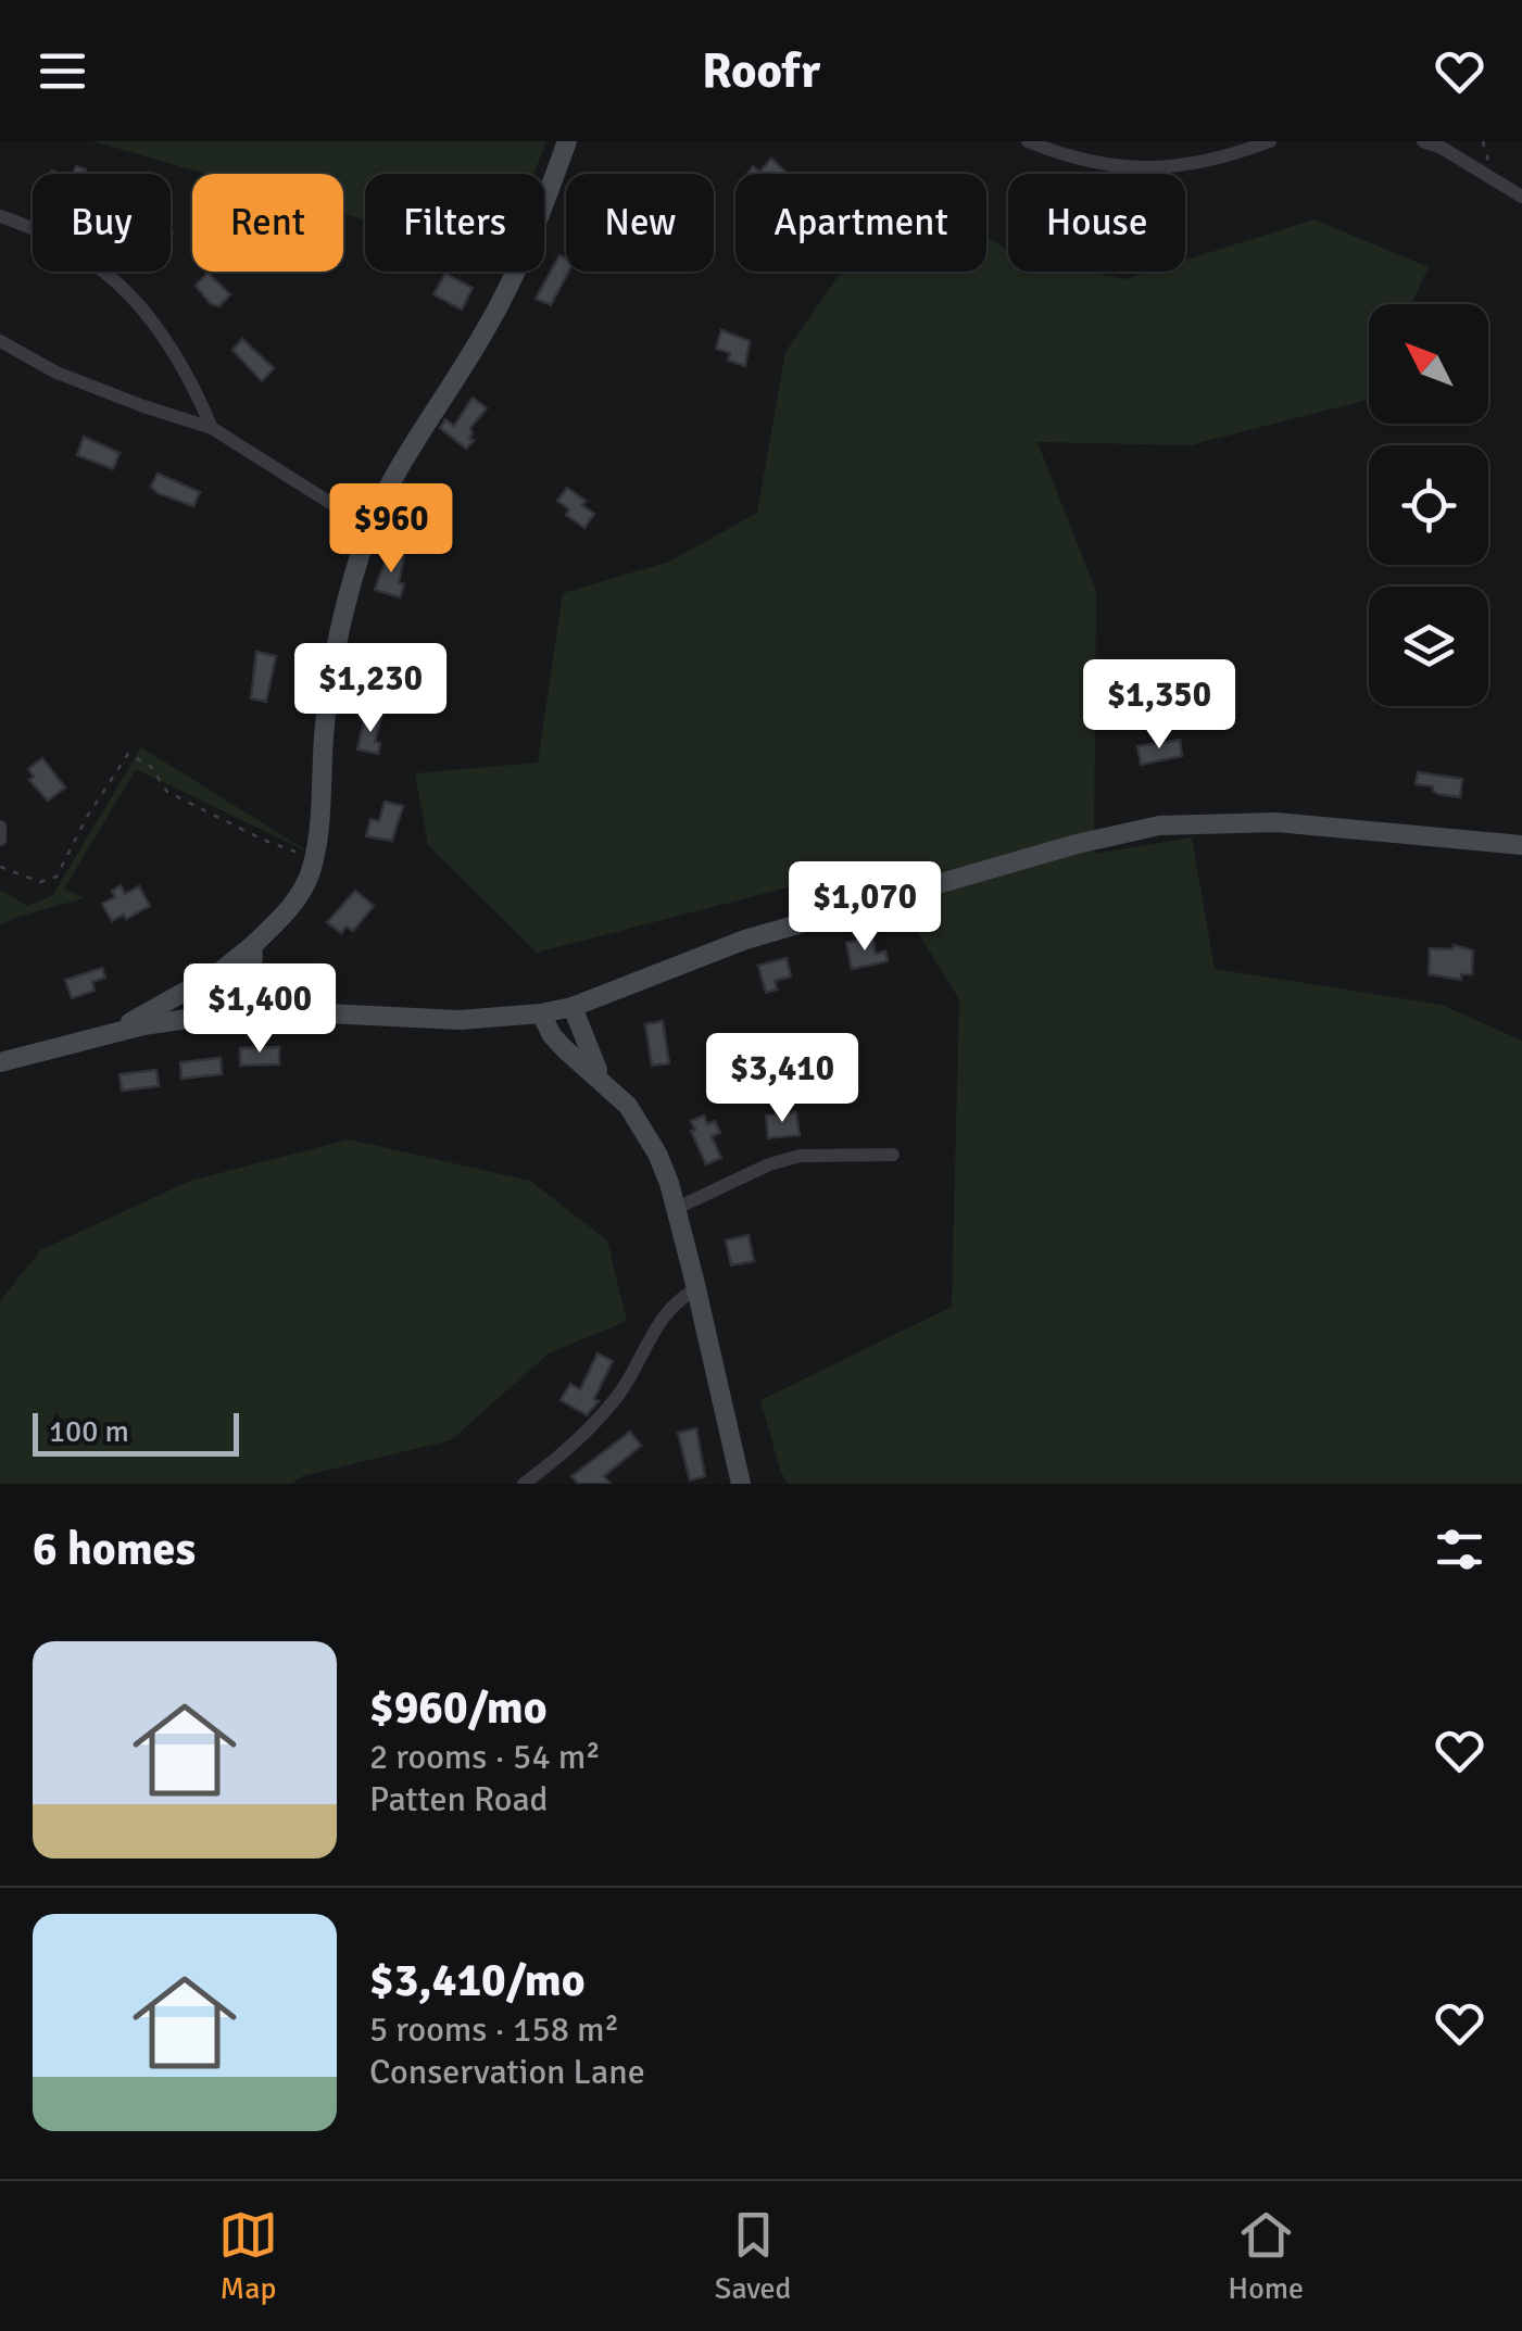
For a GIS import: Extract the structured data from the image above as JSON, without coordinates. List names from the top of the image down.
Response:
{
  "scale_bar": "100 m",
  "north": "top left",
  "page": {
    "header": "Roofr",
    "chip": [
      "Buy",
      "Rent",
      "Filters",
      "New",
      "Apartment",
      "House"
    ],
    "price": [
      "$960",
      "$1,230",
      "$1,350",
      "$1,070",
      "$1,400",
      "$3,410"
    ],
    "scale": "100 m",
    "heading": "6 homes",
    "list": [
      {
        "name": "$960/mo",
        "note": "2 rooms · 54 m² · Patten Road"
      },
      {
        "name": "$3,410/mo",
        "note": "5 rooms · 158 m² · Conservation Lane"
      }
    ],
    "tabs": ["Map", "Saved", "Home"]
  }
}
